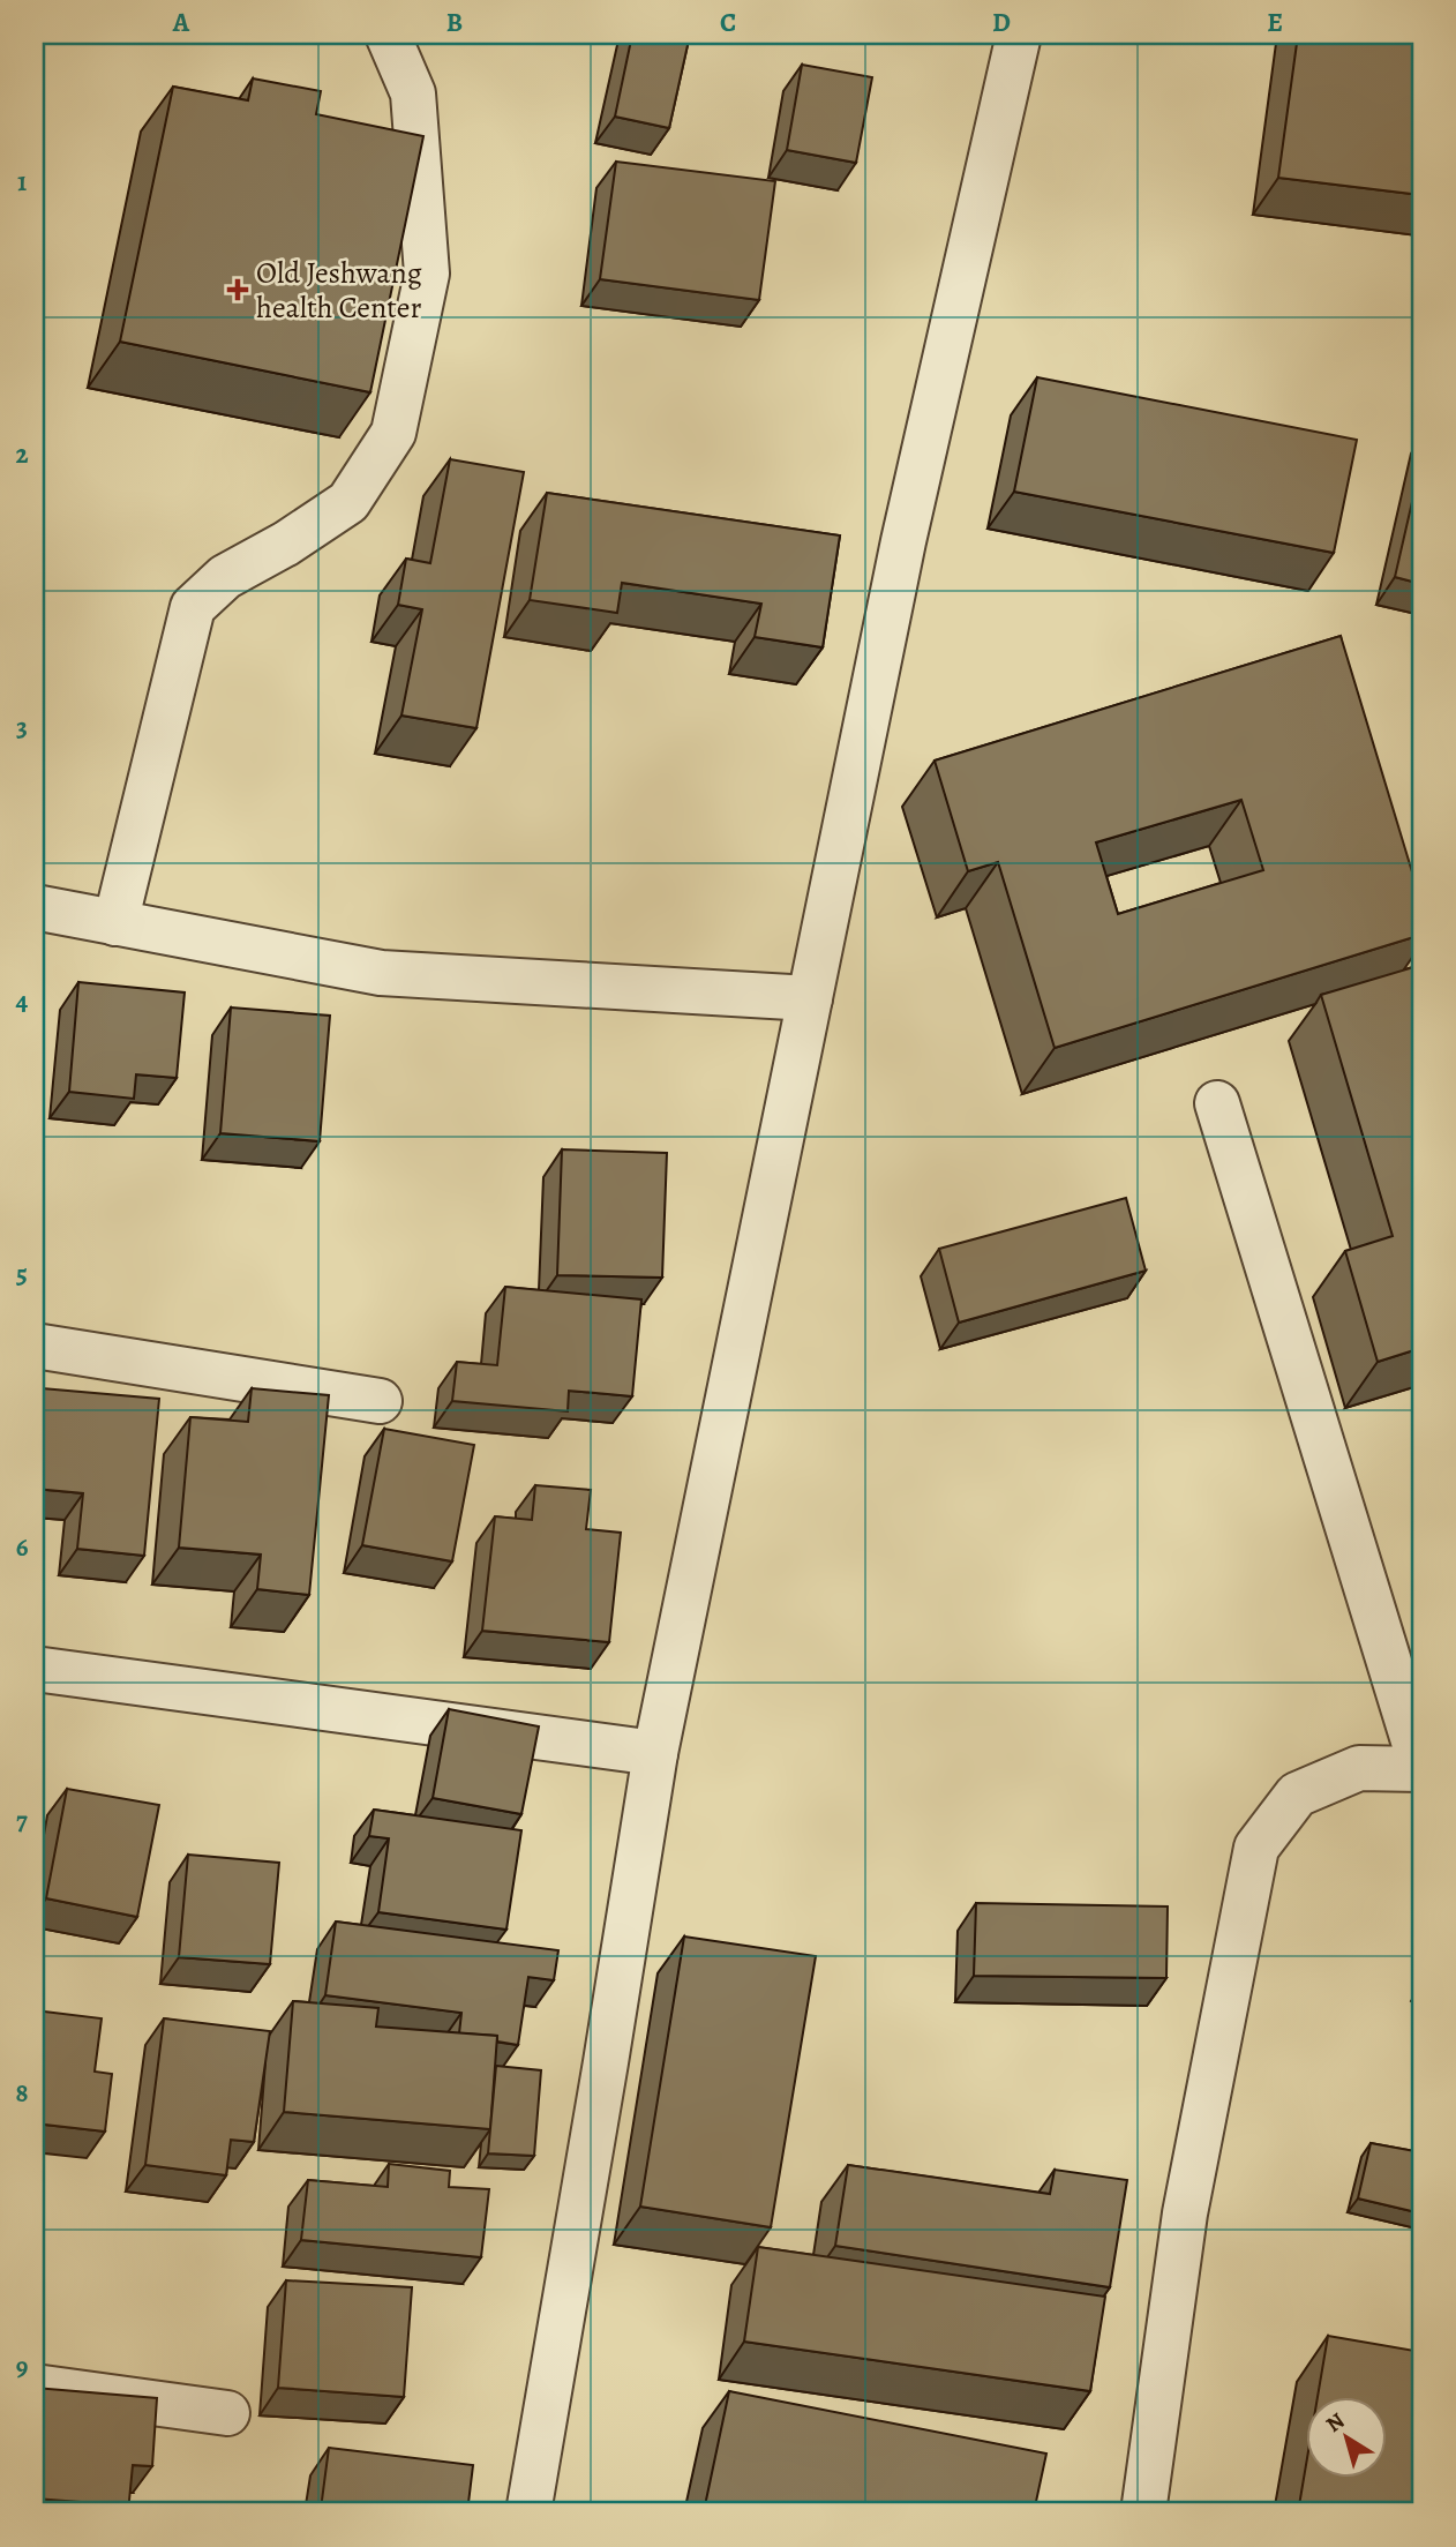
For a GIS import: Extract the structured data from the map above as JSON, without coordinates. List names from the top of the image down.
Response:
{
  "places": {
    "health": ["Old Jeshwang health Center"]
  },
  "north": "top left",
  "grid": {
    "columns": [
      "A",
      "B",
      "C",
      "D",
      "E"
    ],
    "rows": [
      "1",
      "2",
      "3",
      "4",
      "5",
      "6",
      "7",
      "8",
      "9"
    ]
  }
}
